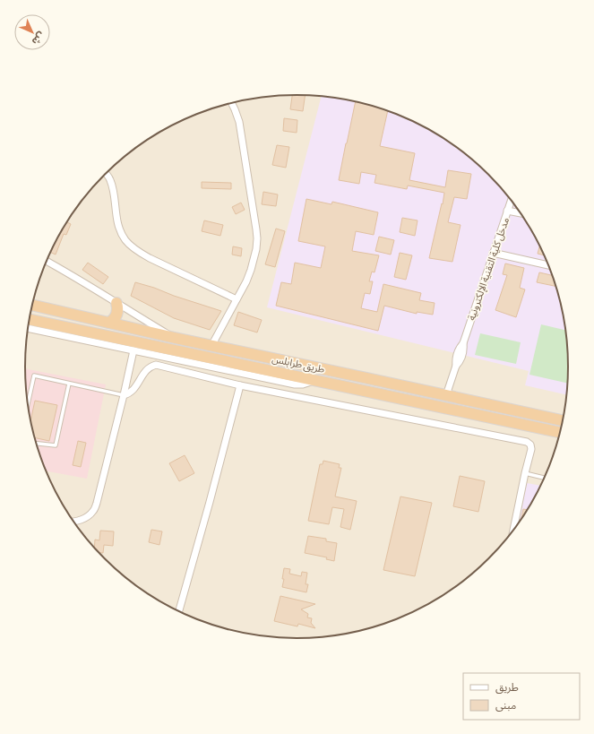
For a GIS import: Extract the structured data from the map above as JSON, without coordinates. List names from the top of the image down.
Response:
{
  "streets": {
    "highway": ["طريق طرابلس"],
    "street": ["مدخل كلية التقنية الإلكترونية"]
  },
  "crossings": [
    ["مدخل كلية التقنية الإلكترونية", "طريق طرابلس"]
  ],
  "legend": ["طريق", "مبنى"],
  "north": "bottom right"
}
